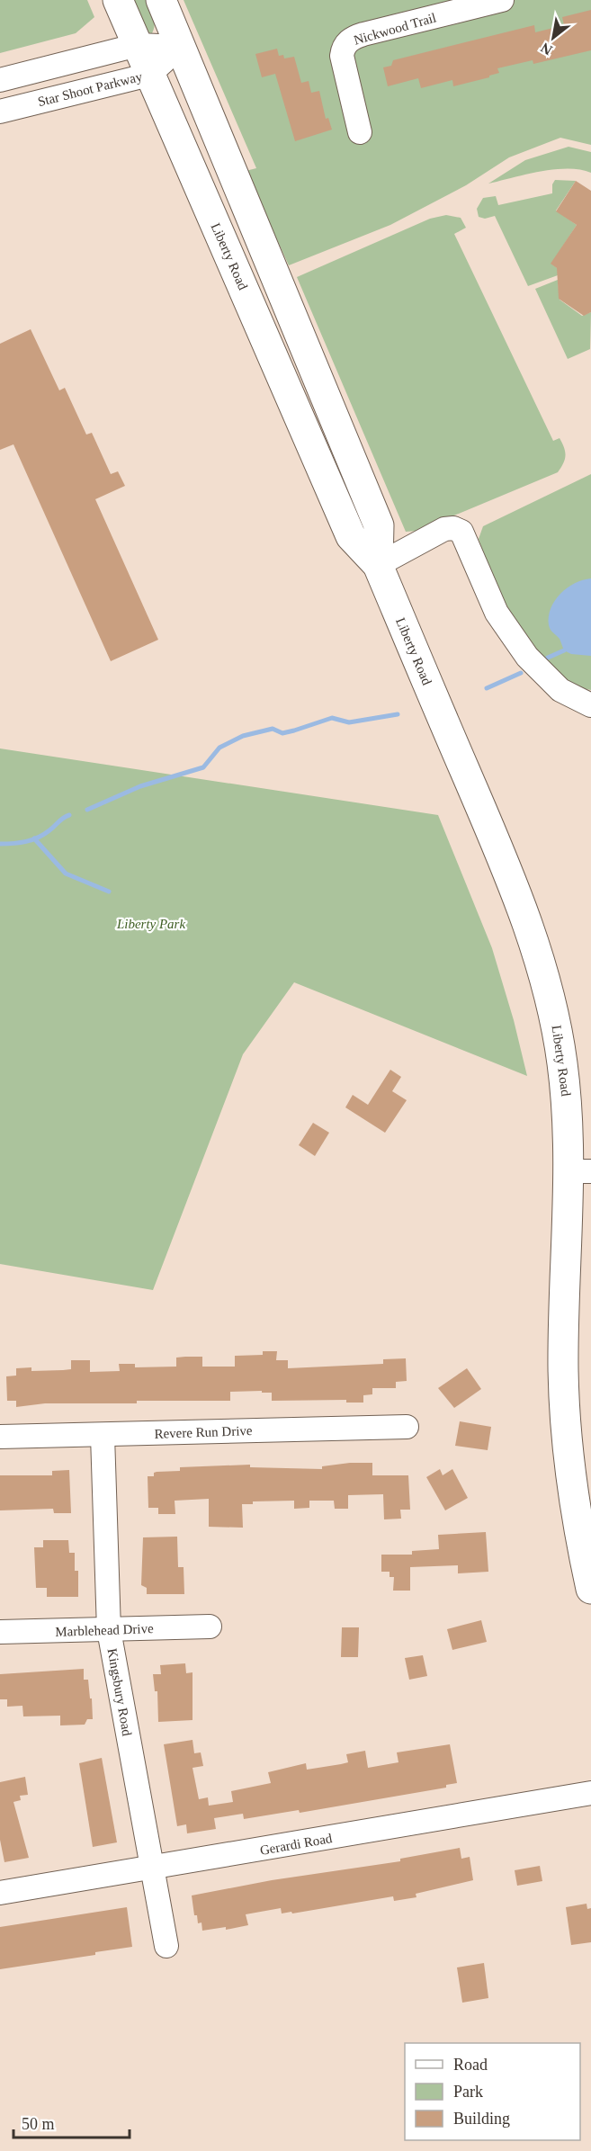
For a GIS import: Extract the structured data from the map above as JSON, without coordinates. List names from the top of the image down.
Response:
{
  "streets": {
    "main road": ["Liberty Road"],
    "street": [
      "Nickwood Trail",
      "Star Shoot Parkway",
      "Revere Run Drive",
      "Marblehead Drive",
      "Kingsbury Road",
      "Gerardi Road"
    ]
  },
  "crossings": [
    ["Star Shoot Parkway", "Liberty Road"],
    ["Revere Run Drive", "Kingsbury Road"],
    ["Marblehead Drive", "Kingsbury Road"],
    ["Kingsbury Road", "Gerardi Road"]
  ],
  "parks": ["Liberty Park"],
  "legend": ["Road", "Park", "Building"],
  "scale_bar": "50 m",
  "north": "bottom left"
}
